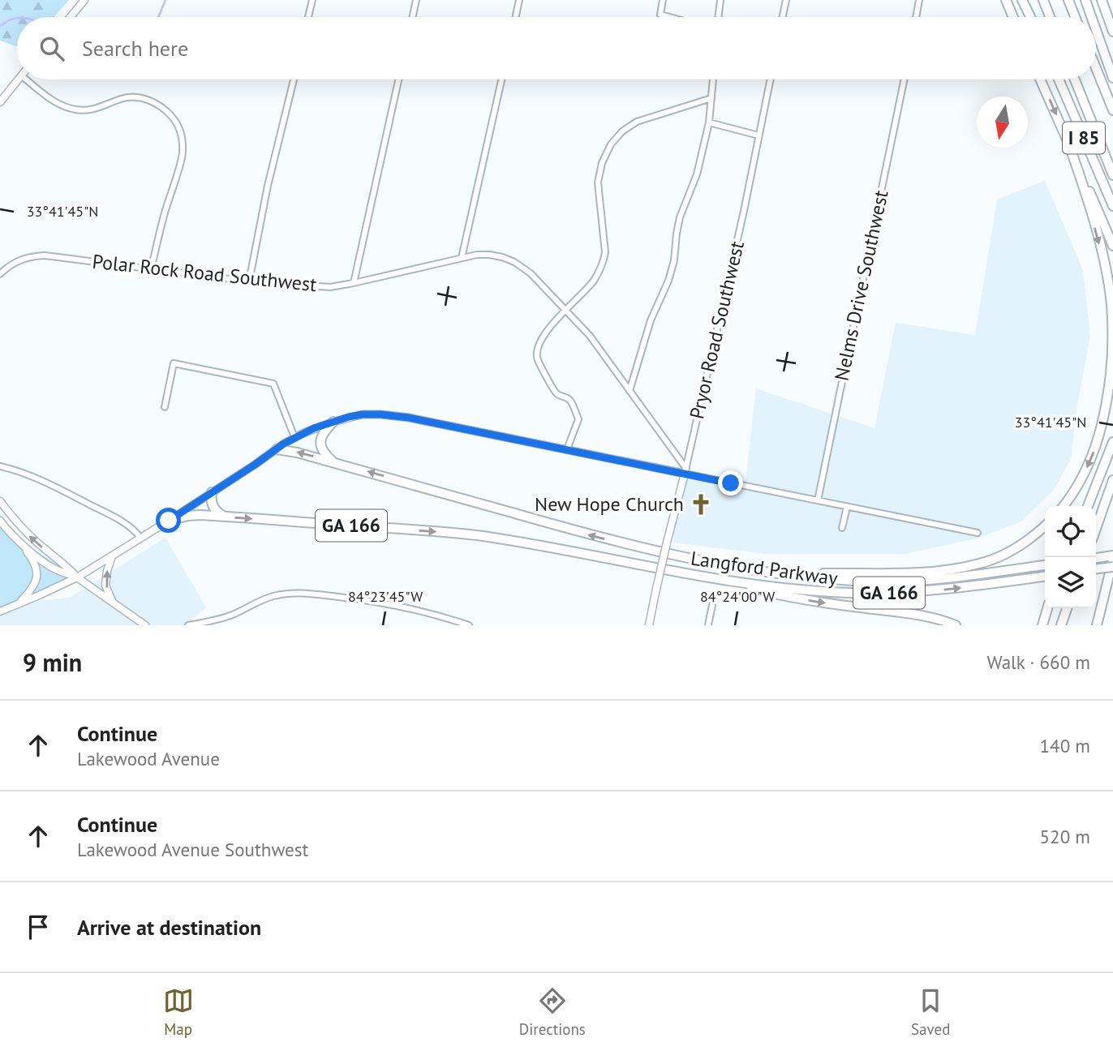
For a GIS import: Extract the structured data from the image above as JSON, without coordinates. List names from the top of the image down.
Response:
{
  "streets": {
    "highway": ["I 85", "GA 166", "Langford Parkway"],
    "street": ["Polar Rock Road Southwest", "Nelms Drive Southwest", "Pryor Road Southwest"]
  },
  "crossings": [
    ["Polar Rock Road Southwest", "Pryor Road Southwest"],
    ["GA 166", "Langford Parkway"]
  ],
  "places": {
    "church": ["New Hope Church"]
  },
  "north": "bottom",
  "page": {
    "search": "Search here",
    "heading": ["9 min", "Walk · 660 m"],
    "list": [
      ["Continue", "Lakewood Avenue", "140 m"],
      ["Continue", "Lakewood Avenue Southwest", "520 m"],
      "Arrive at destination"
    ],
    "nav": ["Map", "Directions", "Saved"]
  },
  "coordinates": ["33°41'45\"N", "84°23'45\"W", "84°24'00\"W"]
}
